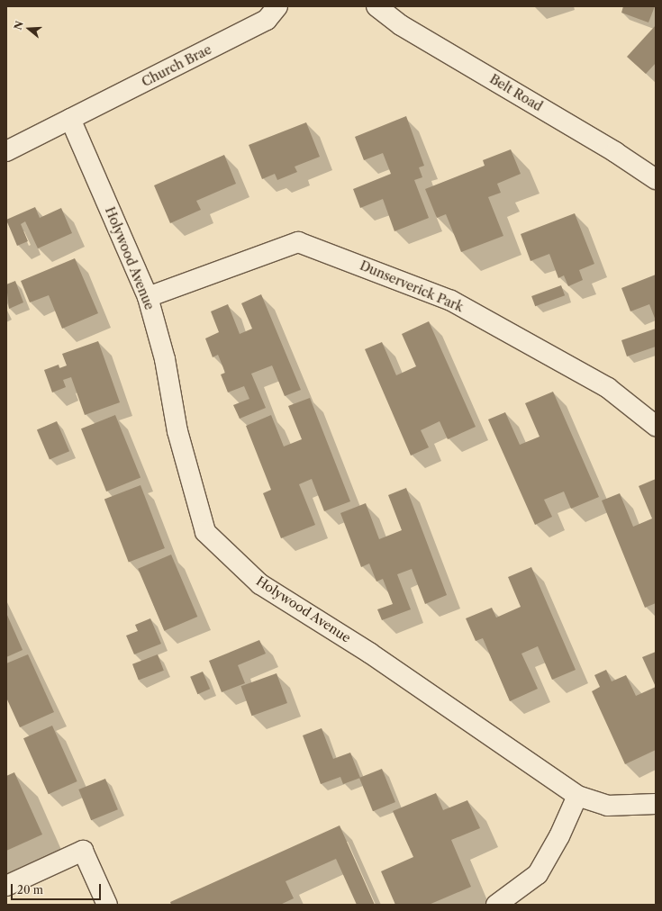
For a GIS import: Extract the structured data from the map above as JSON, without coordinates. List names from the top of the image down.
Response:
{
  "streets": {
    "street": [
      "Church Brae",
      "Belt Road",
      "Holywood Avenue",
      "Dunserverick Park"
    ]
  },
  "crossings": [
    ["Church Brae", "Holywood Avenue"],
    ["Holywood Avenue", "Dunserverick Park"]
  ],
  "scale_bar": "20 m",
  "north": "left"
}
